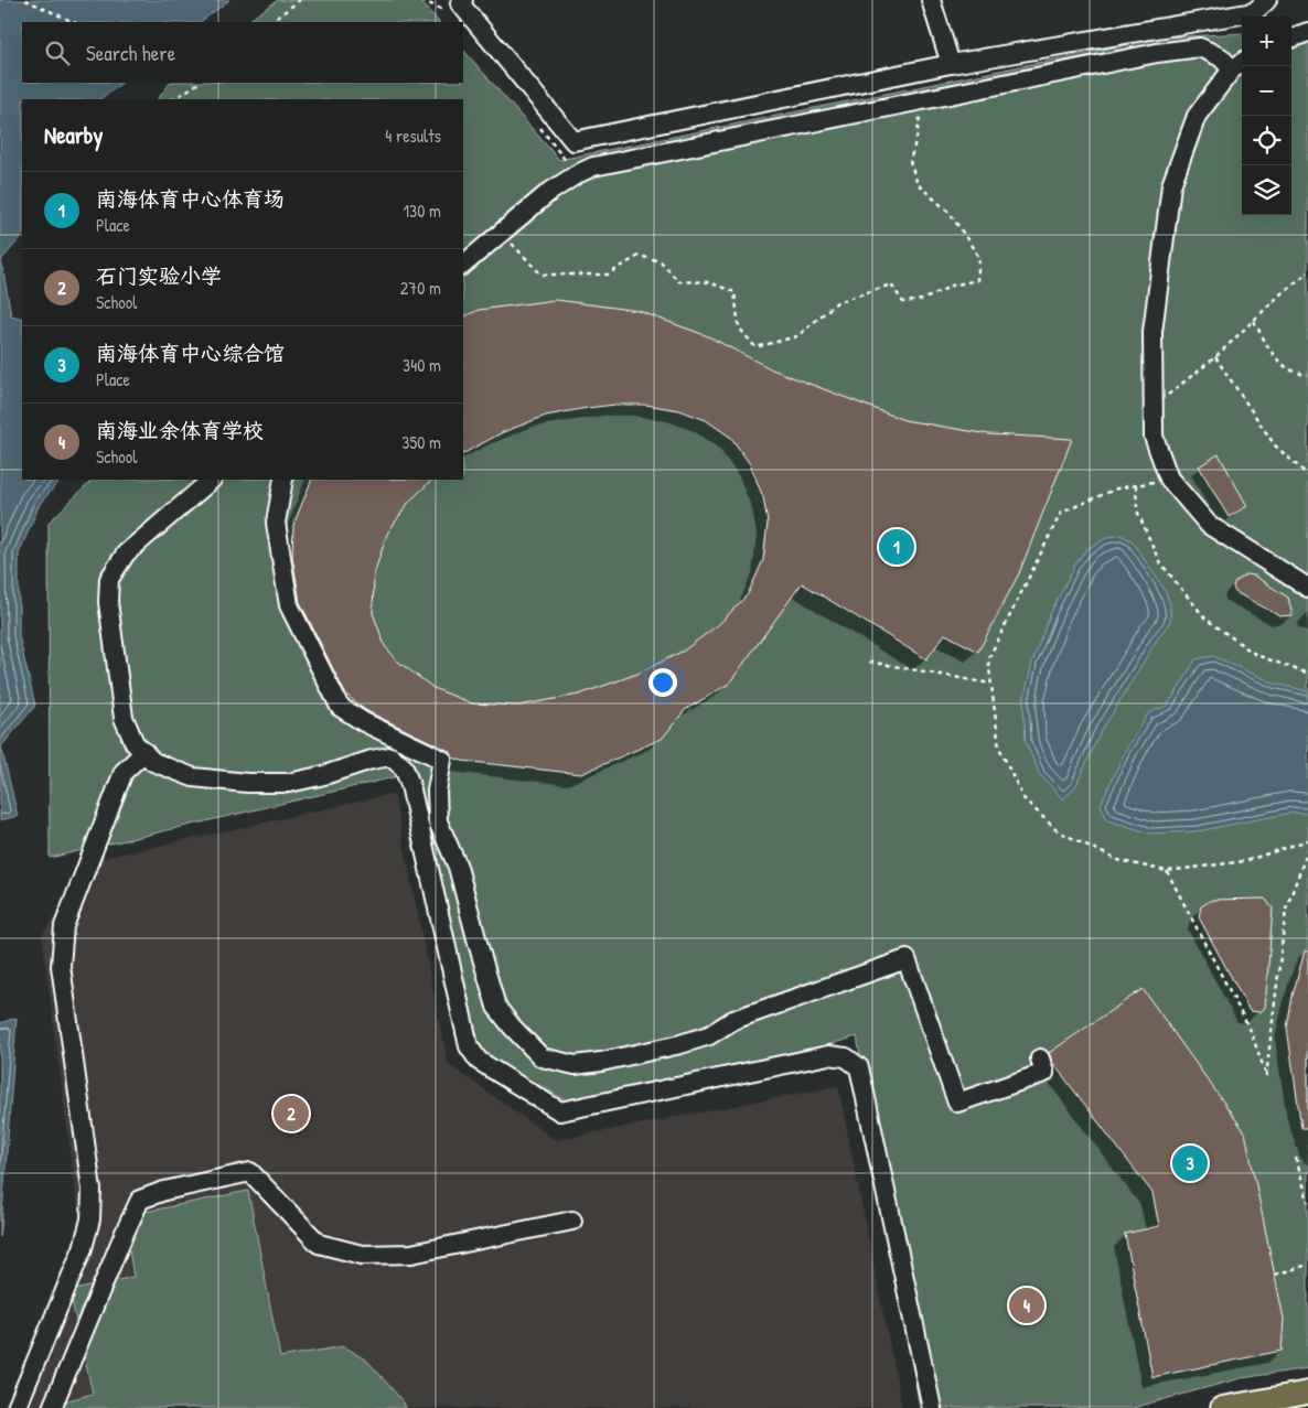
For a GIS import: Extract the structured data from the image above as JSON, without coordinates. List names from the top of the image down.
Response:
{
  "page": {
    "map_buttons": ["+", "−"],
    "search": "Search here",
    "heading": ["Nearby", "4 results"],
    "list": [
      {
        "mark": "1",
        "name": "南海体育中心体育场",
        "note": "Place",
        "value": "130 m"
      },
      {
        "mark": "2",
        "name": "石门实验小学",
        "note": "School",
        "value": "270 m"
      },
      {
        "mark": "3",
        "name": "南海体育中心综合馆",
        "note": "Place",
        "value": "340 m"
      },
      {
        "mark": "4",
        "name": "南海业余体育学校",
        "note": "School",
        "value": "350 m"
      }
    ],
    "pins": [
      "1",
      "2",
      "3",
      "4"
    ]
  }
}
